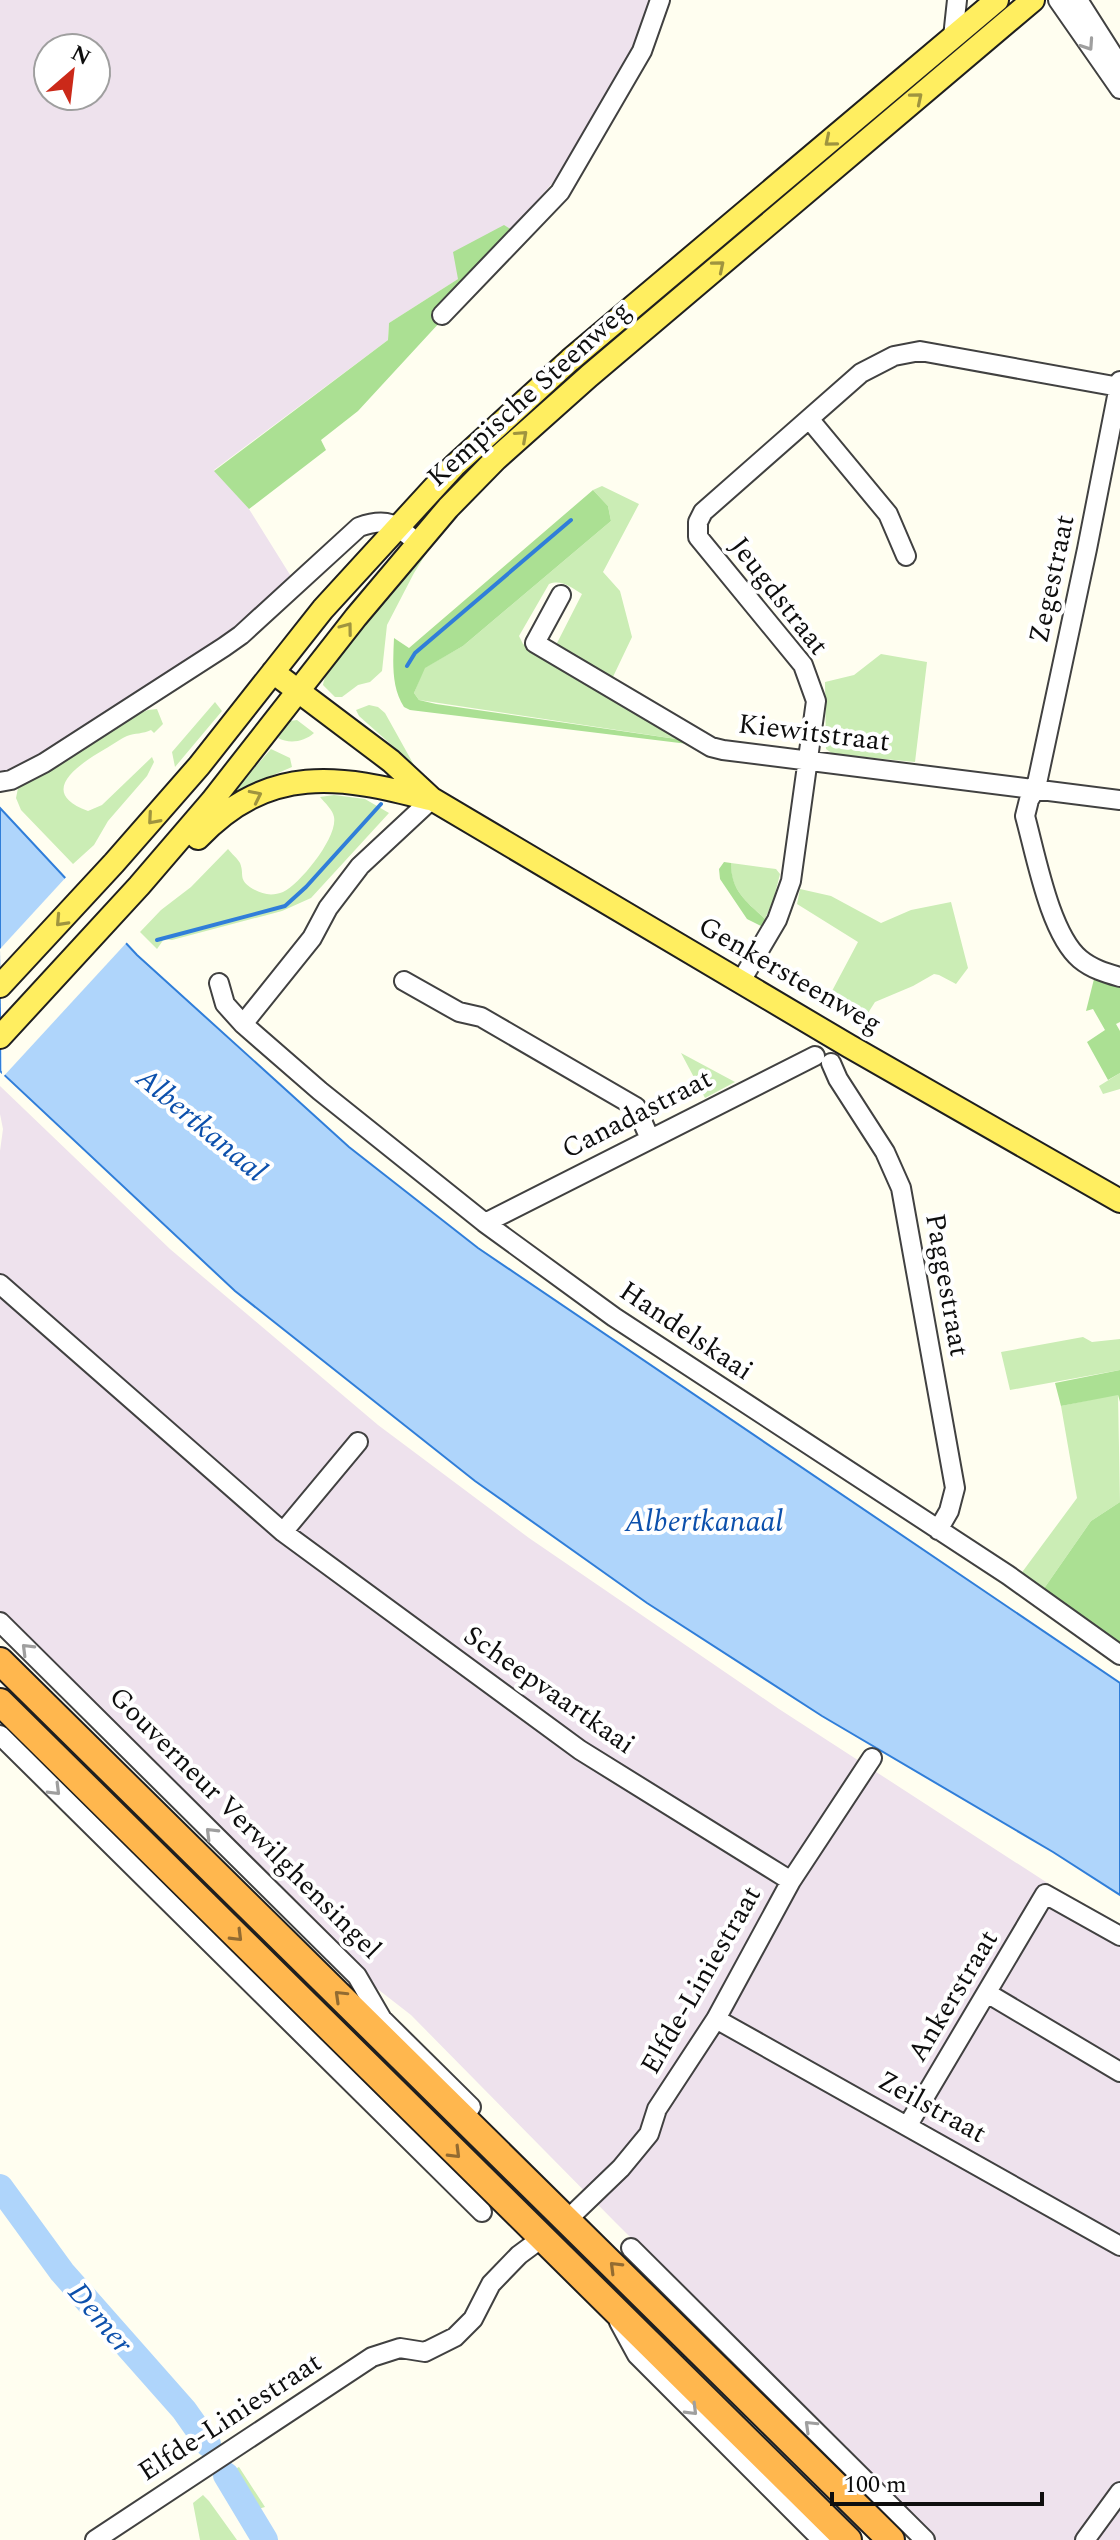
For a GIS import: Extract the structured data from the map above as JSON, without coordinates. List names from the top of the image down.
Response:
{
  "streets": {
    "highway": ["Gouverneur Verwilghensingel"],
    "main road": ["Kempische Steenweg", "Genkersteenweg"],
    "street": [
      "Zegestraat",
      "Jeugdstraat",
      "Kiewitstraat",
      "Canadastraat",
      "Paggestraat",
      "Handelskaai",
      "Scheepvaartkaai",
      "Elfde-Liniestraat",
      "Ankerstraat",
      "Zeilstraat"
    ]
  },
  "crossings": [
    ["Kempische Steenweg", "Genkersteenweg"],
    ["Zegestraat", "Jeugdstraat"],
    ["Zegestraat", "Kiewitstraat"],
    ["Jeugdstraat", "Kiewitstraat"],
    ["Jeugdstraat", "Genkersteenweg"],
    ["Canadastraat", "Paggestraat"],
    ["Canadastraat", "Handelskaai"],
    ["Paggestraat", "Handelskaai"],
    ["Scheepvaartkaai", "Elfde-Liniestraat"],
    ["Gouverneur Verwilghensingel", "Elfde-Liniestraat"],
    ["Elfde-Liniestraat", "Zeilstraat"],
    ["Ankerstraat", "Zeilstraat"]
  ],
  "water": ["Albertkanaal", "Demer"],
  "scale_bar": "100 m",
  "north": "top right"
}
